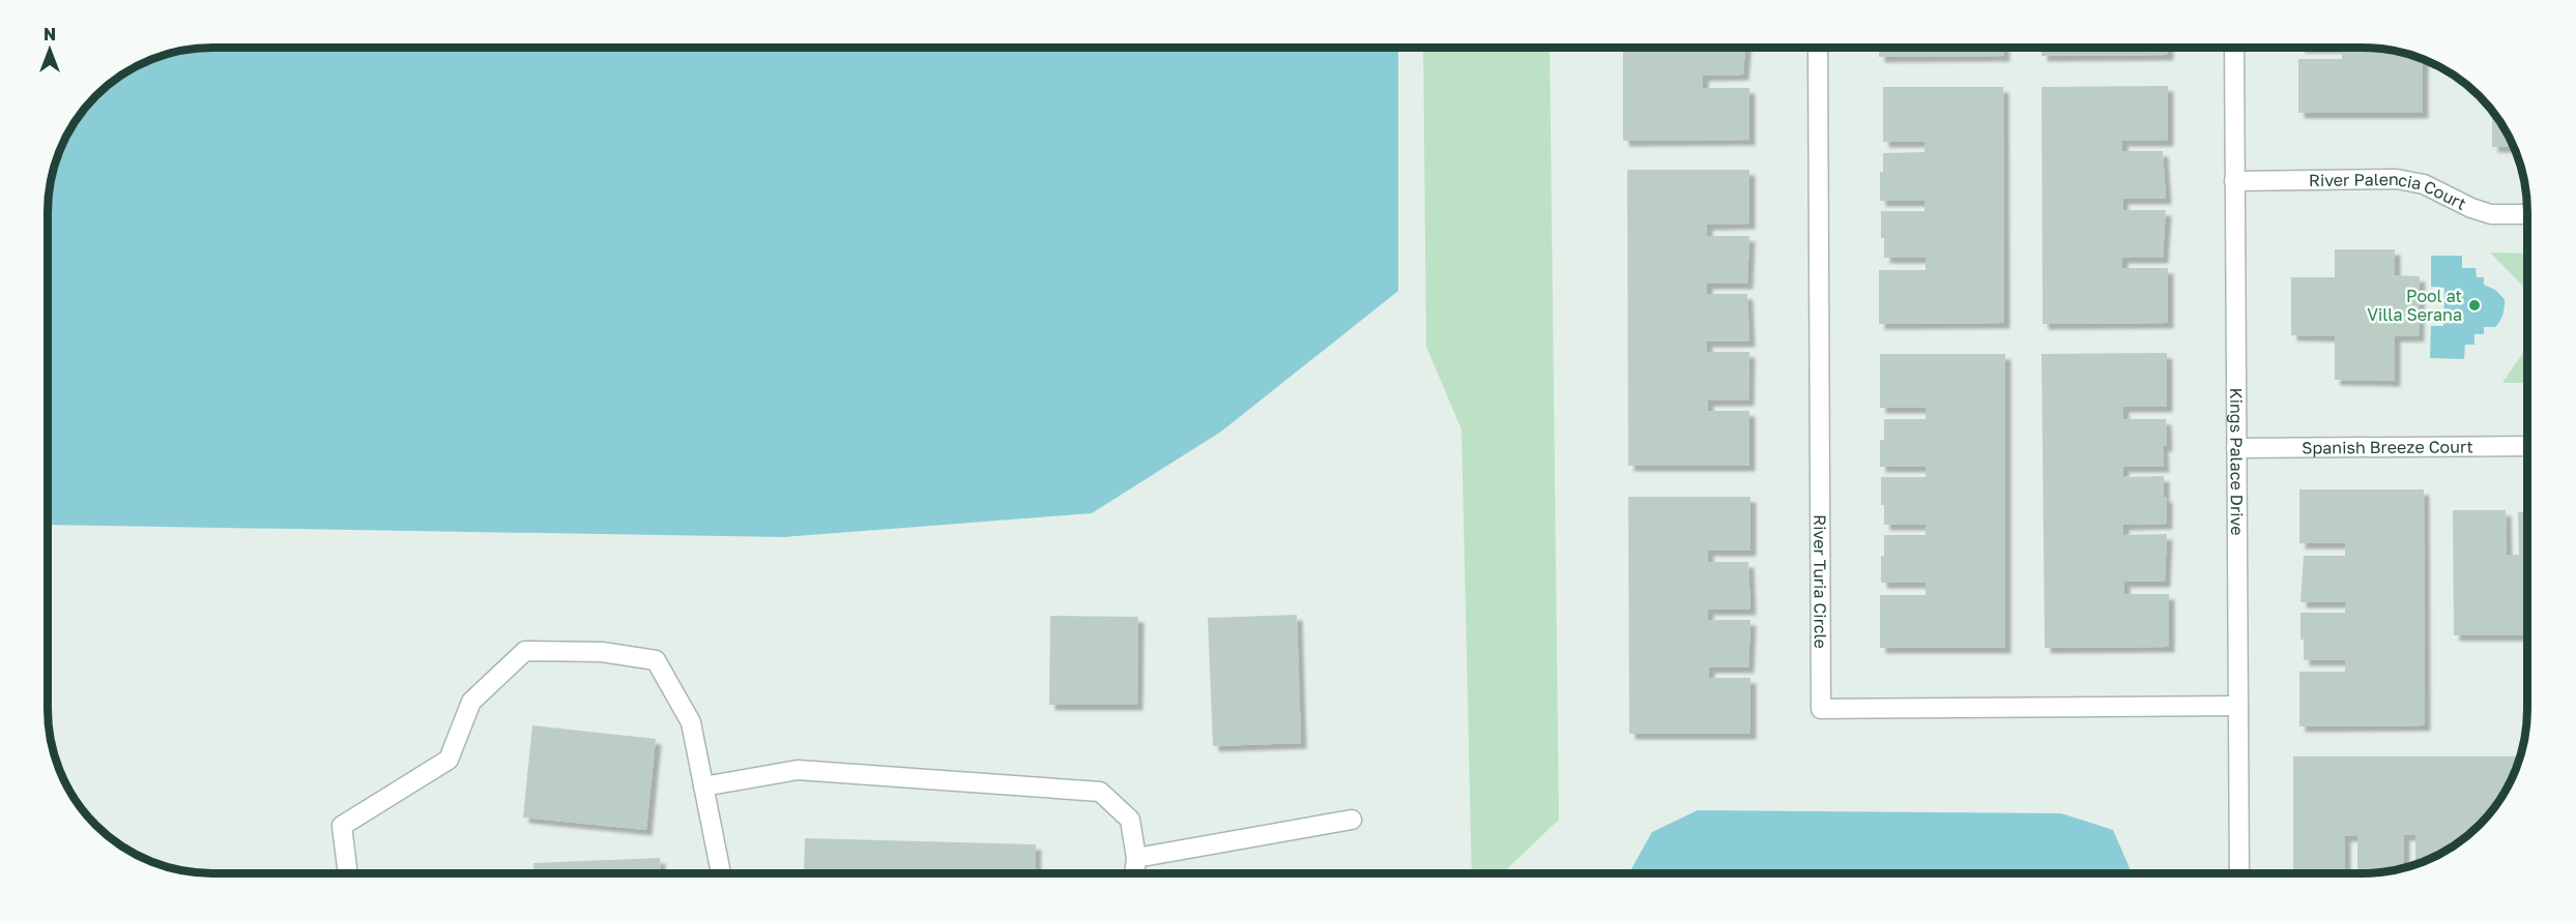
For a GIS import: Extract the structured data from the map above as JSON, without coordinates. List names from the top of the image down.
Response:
{
  "streets": {
    "street": [
      "River Palencia Court",
      "Spanish Breeze Court",
      "Kings Palace Drive",
      "River Turia Circle"
    ]
  },
  "crossings": [
    ["River Palencia Court", "Kings Palace Drive"],
    ["Spanish Breeze Court", "Kings Palace Drive"],
    ["Kings Palace Drive", "River Turia Circle"]
  ],
  "places": ["Pool at Villa Serana"],
  "north": "top"
}
